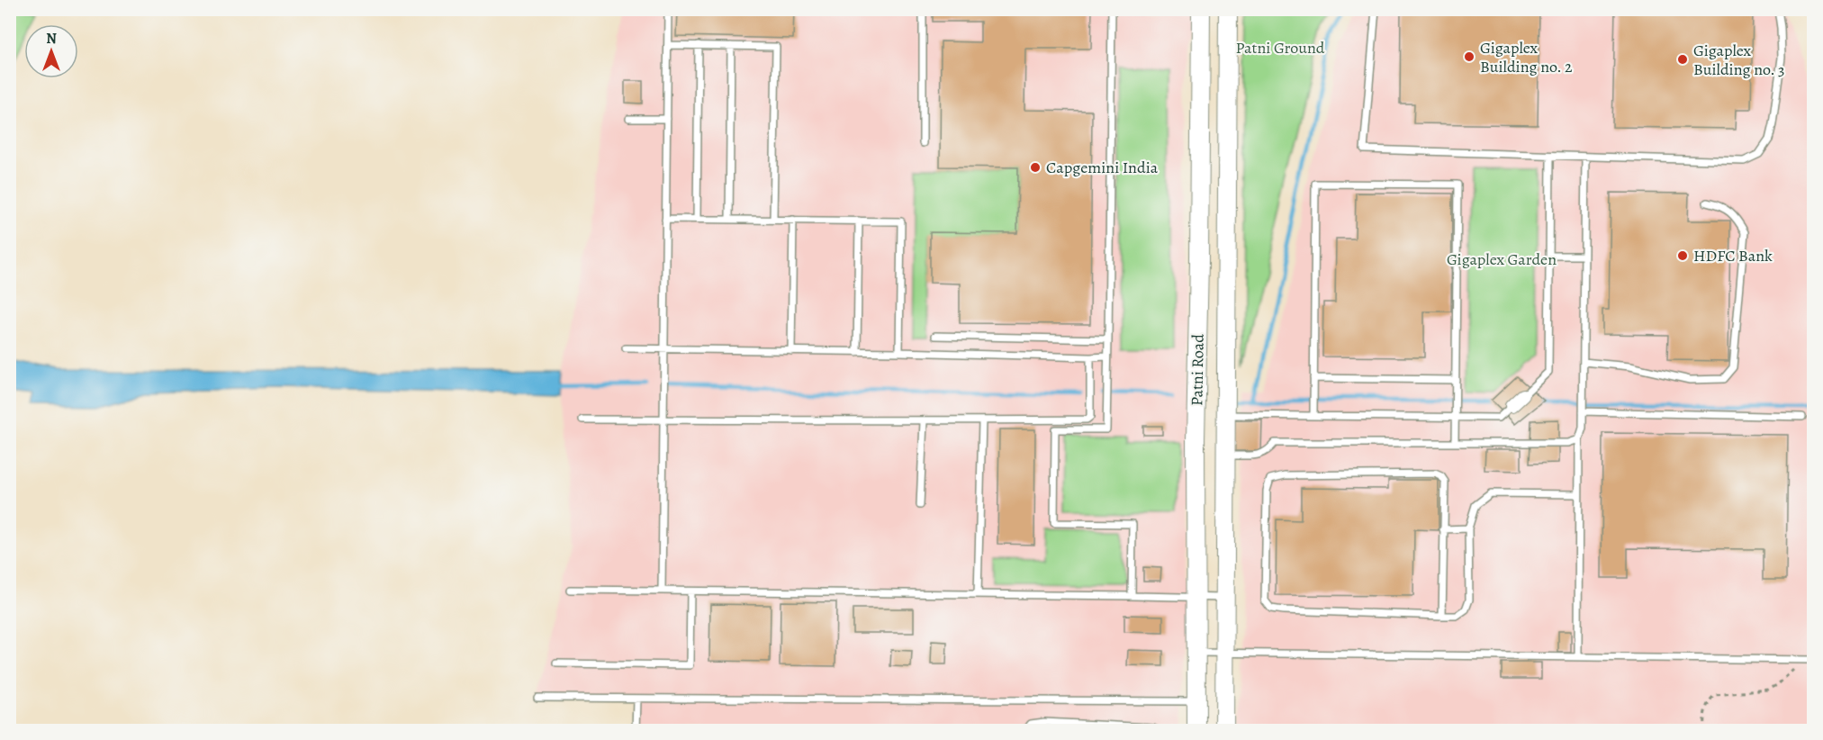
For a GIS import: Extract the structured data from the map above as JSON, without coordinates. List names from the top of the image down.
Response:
{
  "streets": {
    "main road": ["Patni Road"]
  },
  "parks": ["Patni Ground", "Gigaplex Garden"],
  "places": [
    "Gigaplex Building no. 2",
    "Gigaplex Building no. 3",
    "Capgemini India",
    "HDFC Bank"
  ],
  "north": "top"
}
